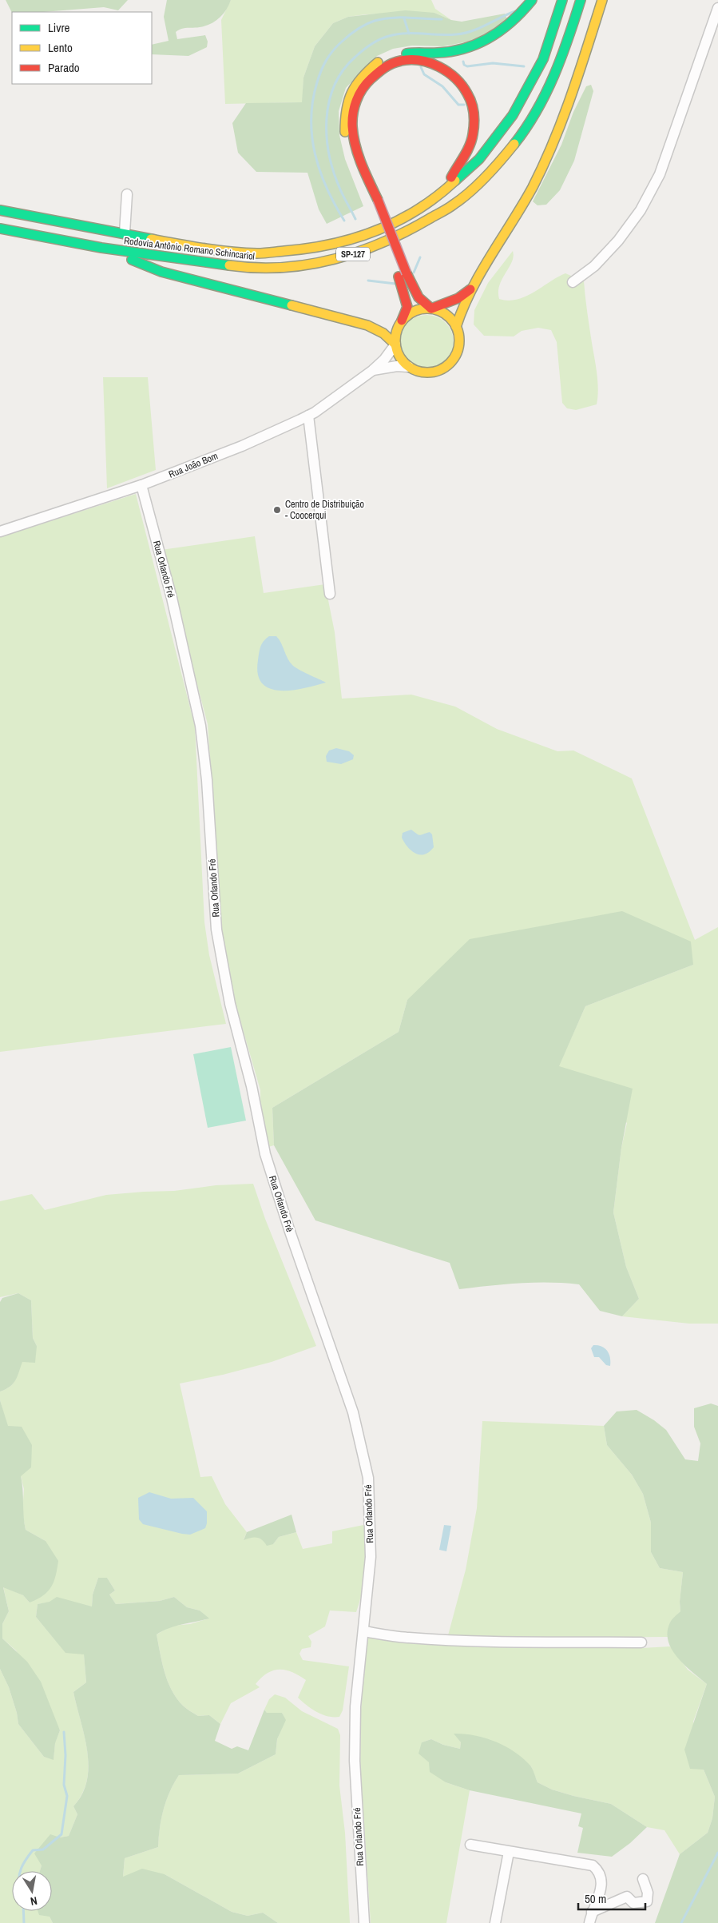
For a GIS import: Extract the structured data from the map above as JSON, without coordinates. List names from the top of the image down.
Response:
{
  "streets": {
    "main road": ["Rodovia Antônio Romano Schincariol", "SP-127"],
    "street": ["Rua João Bom", "Rua Orlando Fré"]
  },
  "crossings": [
    ["Rua João Bom", "Rua Orlando Fré"]
  ],
  "places": ["Centro de Distribuição - Coocerqui"],
  "legend": ["Livre", "Lento", "Parado"],
  "scale_bar": "50 m",
  "north": "bottom"
}
